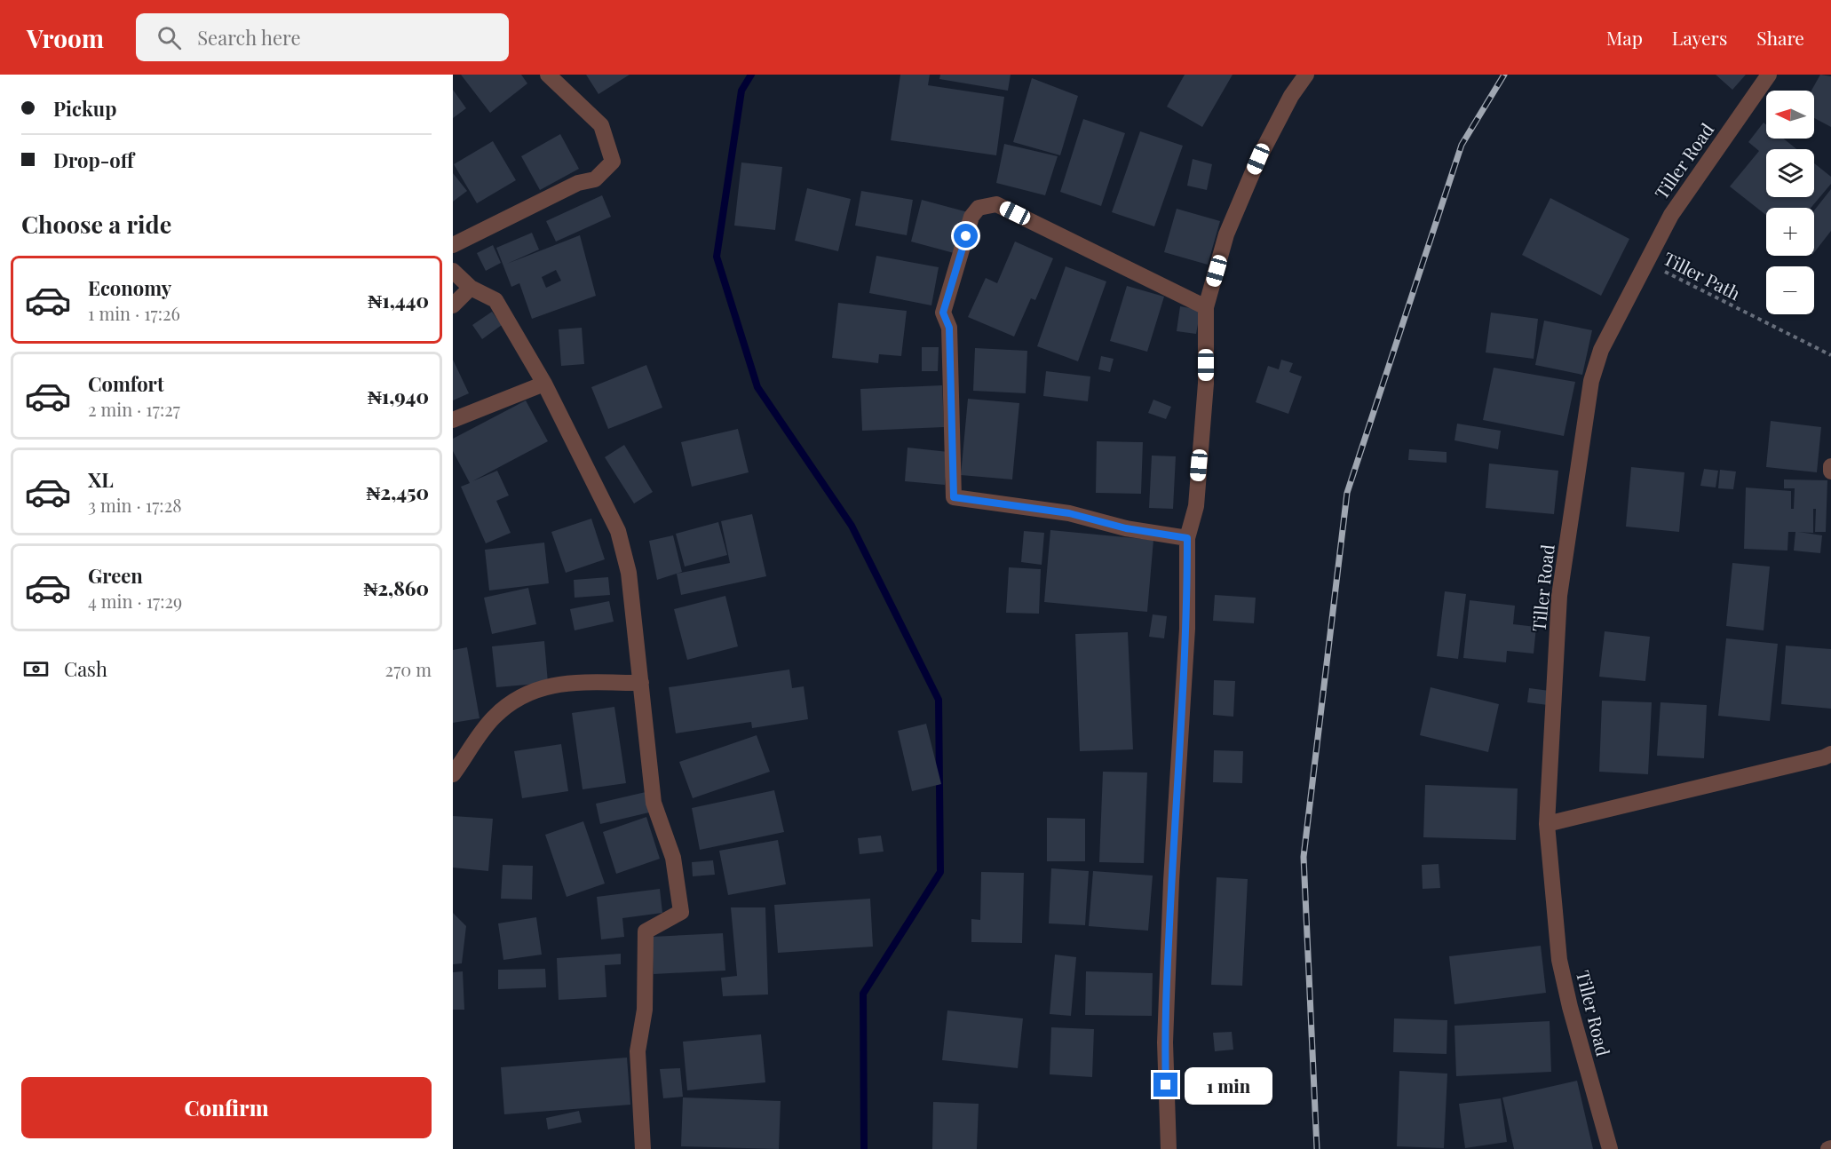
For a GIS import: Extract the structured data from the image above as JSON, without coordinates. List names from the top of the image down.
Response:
{
  "streets": {
    "street": ["Tiller Road"],
    "path": ["Tiller Path"]
  },
  "crossings": [
    ["Tiller Road", "Tiller Path"]
  ],
  "north": "left",
  "page": {
    "header": "Vroom",
    "search": "Search here",
    "nav": ["Map", "Layers", "Share"],
    "banner": ["Pickup", "Drop-off"],
    "map_buttons": ["+", "−"],
    "heading": "Choose a ride",
    "list": [
      {
        "name": "Economy",
        "note": "1 min · 17:26",
        "value": "₦1,440"
      },
      {
        "name": "Comfort",
        "note": "2 min · 17:27",
        "value": "₦1,940"
      },
      {
        "name": "XL",
        "note": "3 min · 17:28",
        "value": "₦2,450"
      },
      {
        "name": "Green",
        "note": "4 min · 17:29",
        "value": "₦2,860"
      }
    ],
    "pay": ["Cash", "270 m"],
    "buttons": "Confirm",
    "bubble": "1 min"
  }
}
